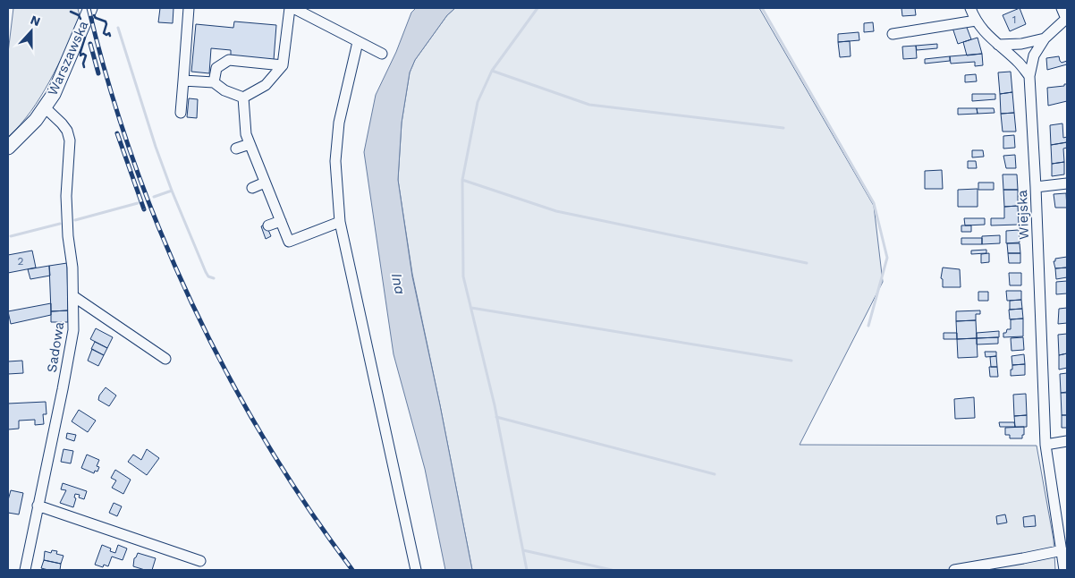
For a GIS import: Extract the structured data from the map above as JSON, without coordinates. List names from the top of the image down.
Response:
{
  "streets": {
    "main road": ["Warszawska"],
    "street": ["Wiejska", "Sadowa"]
  },
  "crossings": [
    ["Warszawska", "Sadowa"]
  ],
  "water": ["Ina"],
  "house_numbers": ["1", "2"],
  "north": "top"
}
